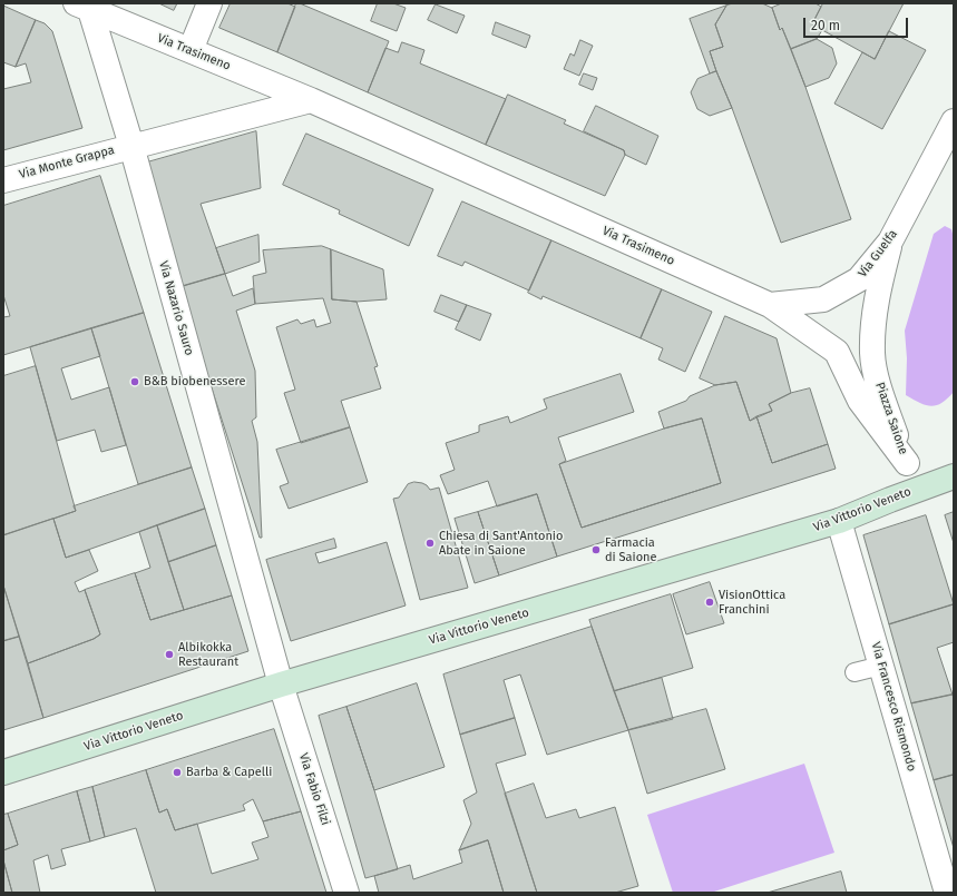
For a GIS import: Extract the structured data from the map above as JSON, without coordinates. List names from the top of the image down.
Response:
{
  "streets": {
    "main road": ["Via Vittorio Veneto"],
    "street": [
      "Via Trasimeno",
      "Via Monte Grappa",
      "Via Guelfa",
      "Via Nazario Sauro",
      "Piazza Saione",
      "Via Francesco Rismondo",
      "Via Fabio Filzi"
    ]
  },
  "crossings": [
    ["Via Trasimeno", "Via Guelfa"],
    ["Via Trasimeno", "Via Nazario Sauro"],
    ["Via Trasimeno", "Piazza Saione"],
    ["Via Monte Grappa", "Via Nazario Sauro"],
    ["Via Guelfa", "Piazza Saione"],
    ["Via Nazario Sauro", "Via Vittorio Veneto"],
    ["Via Nazario Sauro", "Via Fabio Filzi"],
    ["Piazza Saione", "Via Vittorio Veneto"],
    ["Via Vittorio Veneto", "Via Francesco Rismondo"],
    ["Via Vittorio Veneto", "Via Fabio Filzi"]
  ],
  "places": [
    "B&B biobenessere",
    "Chiesa di Sant'Antonio Abate in Saione",
    "Farmacia di Saione",
    "VisionOttica Franchini",
    "Albikokka Restaurant",
    "Barba & Capelli"
  ],
  "scale_bar": "20 m"
}
